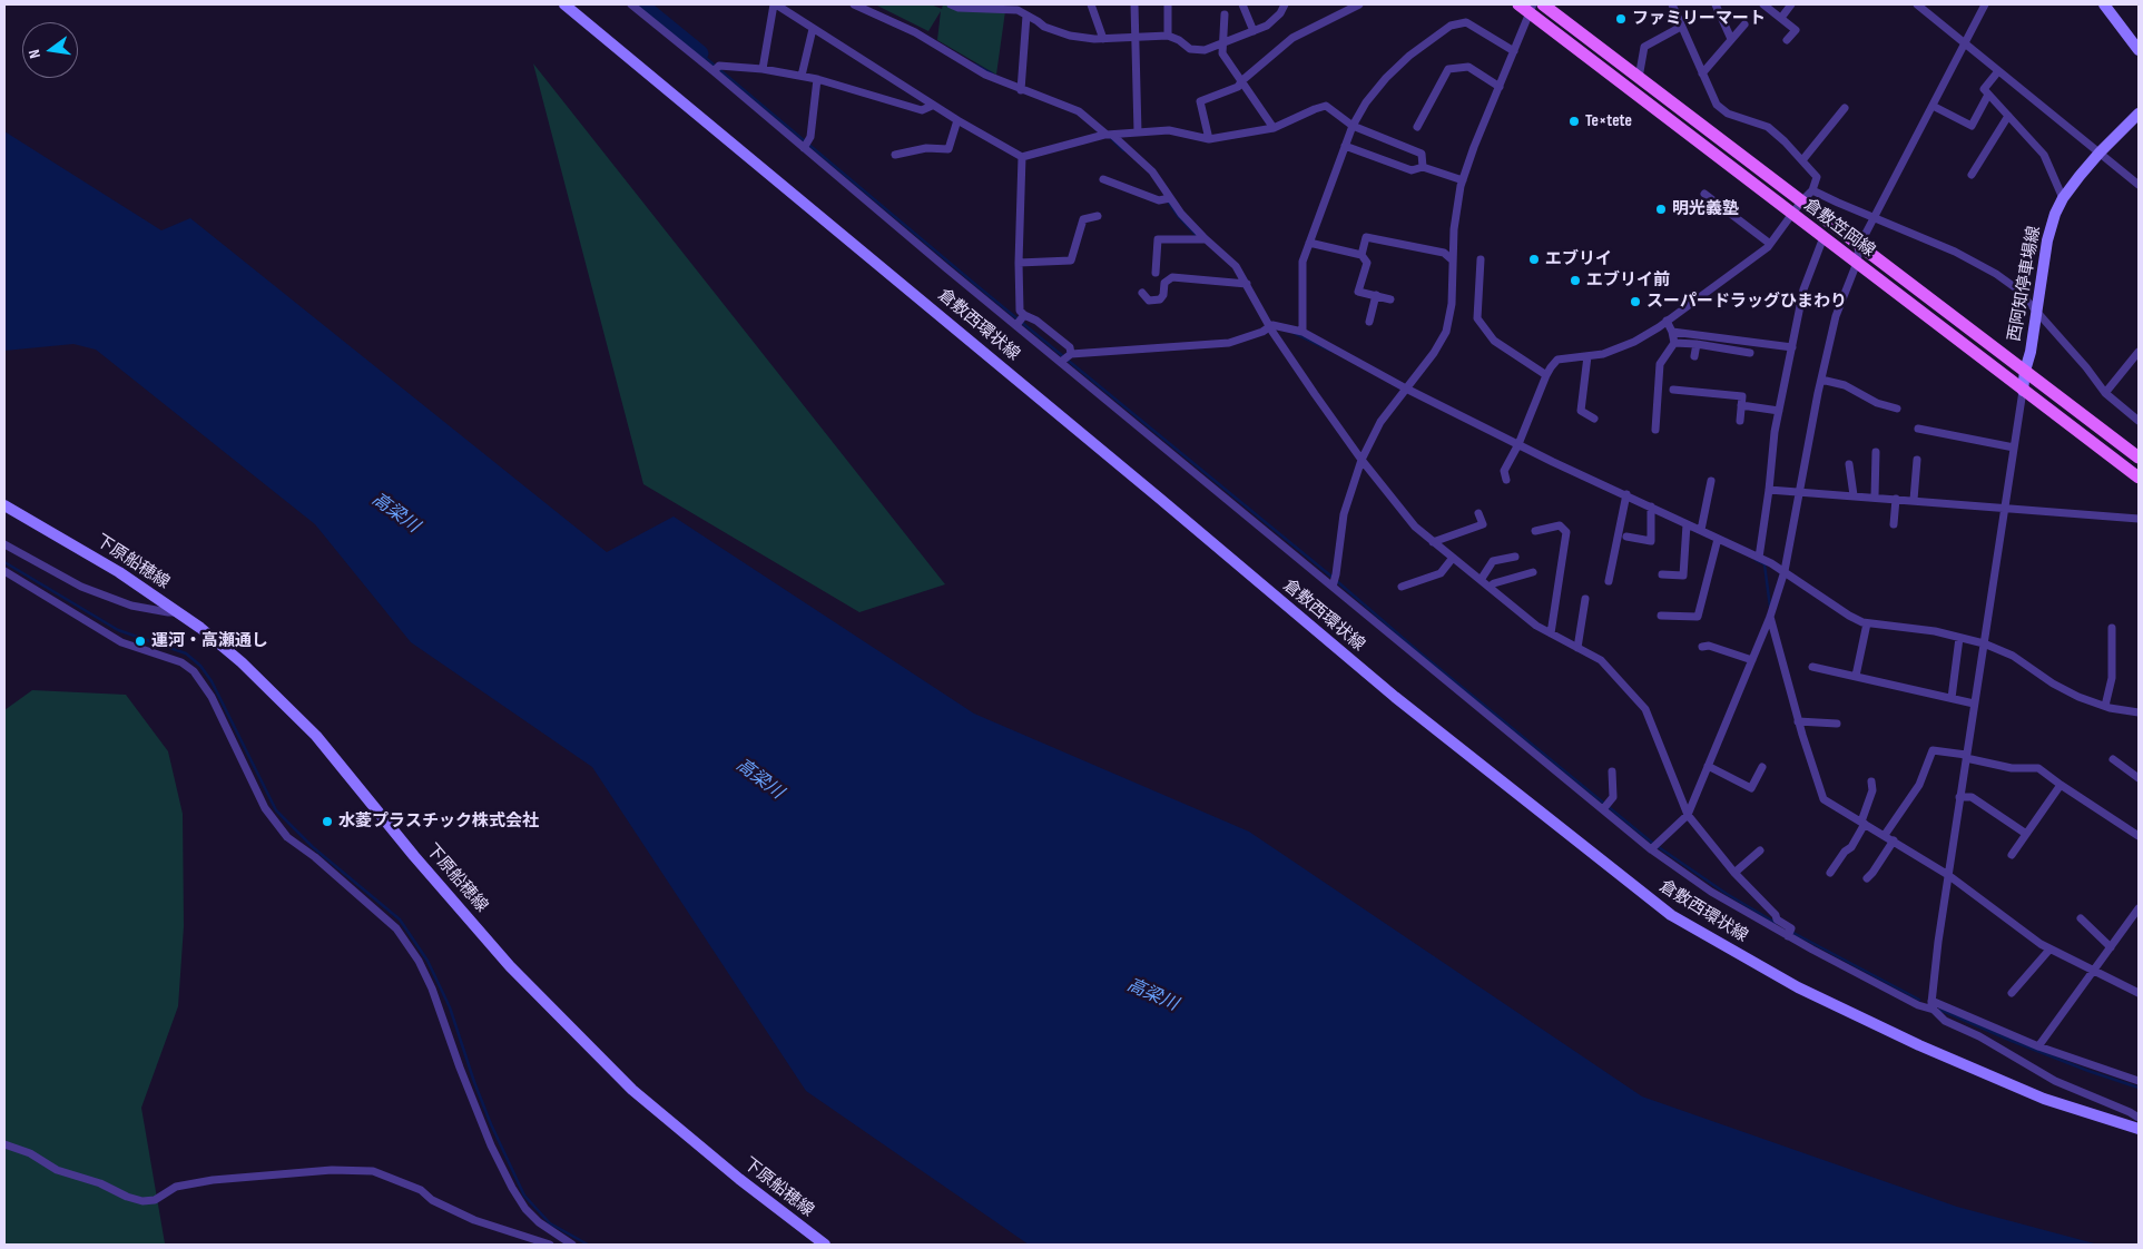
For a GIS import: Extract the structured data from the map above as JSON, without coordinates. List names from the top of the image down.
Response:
{
  "streets": {
    "main road": [
      "倉敷笠岡線",
      "西阿知停車場線",
      "倉敷西環状線",
      "下原船穂線"
    ]
  },
  "crossings": [
    ["倉敷笠岡線", "西阿知停車場線"]
  ],
  "water": ["高梁川"],
  "places": [
    "ファミリーマート",
    "Te×tete",
    "明光義塾",
    "エブリイ",
    "エブリイ前",
    "スーパードラッグひまわり",
    "運河・高瀬通し",
    "水菱プラスチック株式会社"
  ],
  "north": "left"
}
